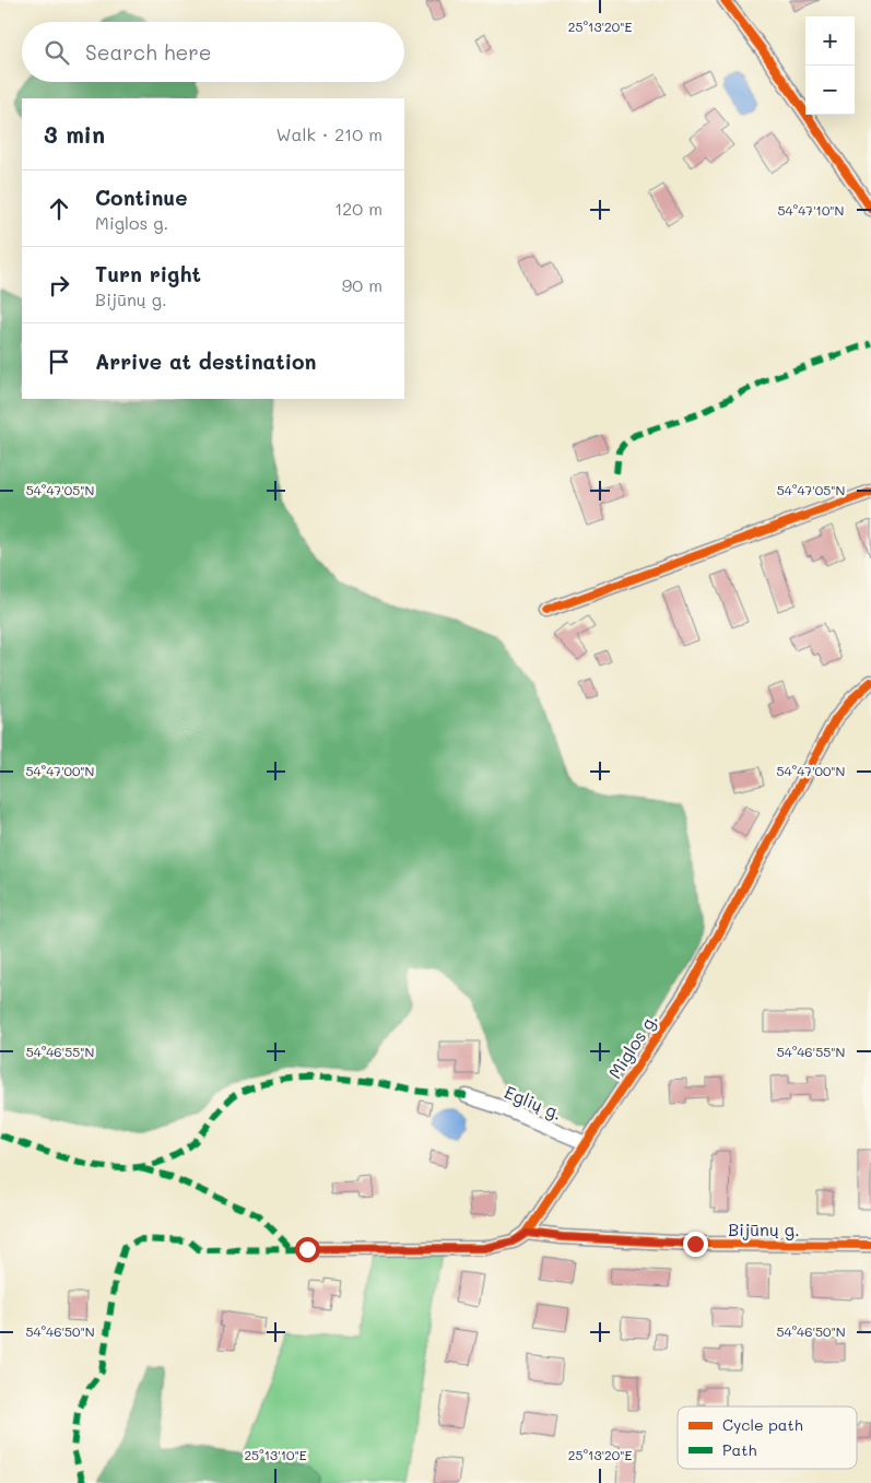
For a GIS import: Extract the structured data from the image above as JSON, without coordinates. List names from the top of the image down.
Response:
{
  "streets": {
    "street": ["Miglos g.", "Eglių g.", "Bijūnų g."]
  },
  "crossings": [
    ["Miglos g.", "Eglių g."],
    ["Miglos g.", "Bijūnų g."]
  ],
  "legend": ["Cycle path", "Path"],
  "page": {
    "map_buttons": ["+", "−"],
    "search": "Search here",
    "heading": ["3 min", "Walk · 210 m"],
    "list": [
      ["Continue", "Miglos g.", "120 m"],
      ["Turn right", "Bijūnų g.", "90 m"],
      "Arrive at destination"
    ]
  },
  "coordinates": [
    "25°13'20\"E",
    "54°47'10\"N",
    "54°47'05\"N",
    "54°47'00\"N",
    "54°46'55\"N",
    "54°46'50\"N",
    "25°13'10\"E"
  ]
}
